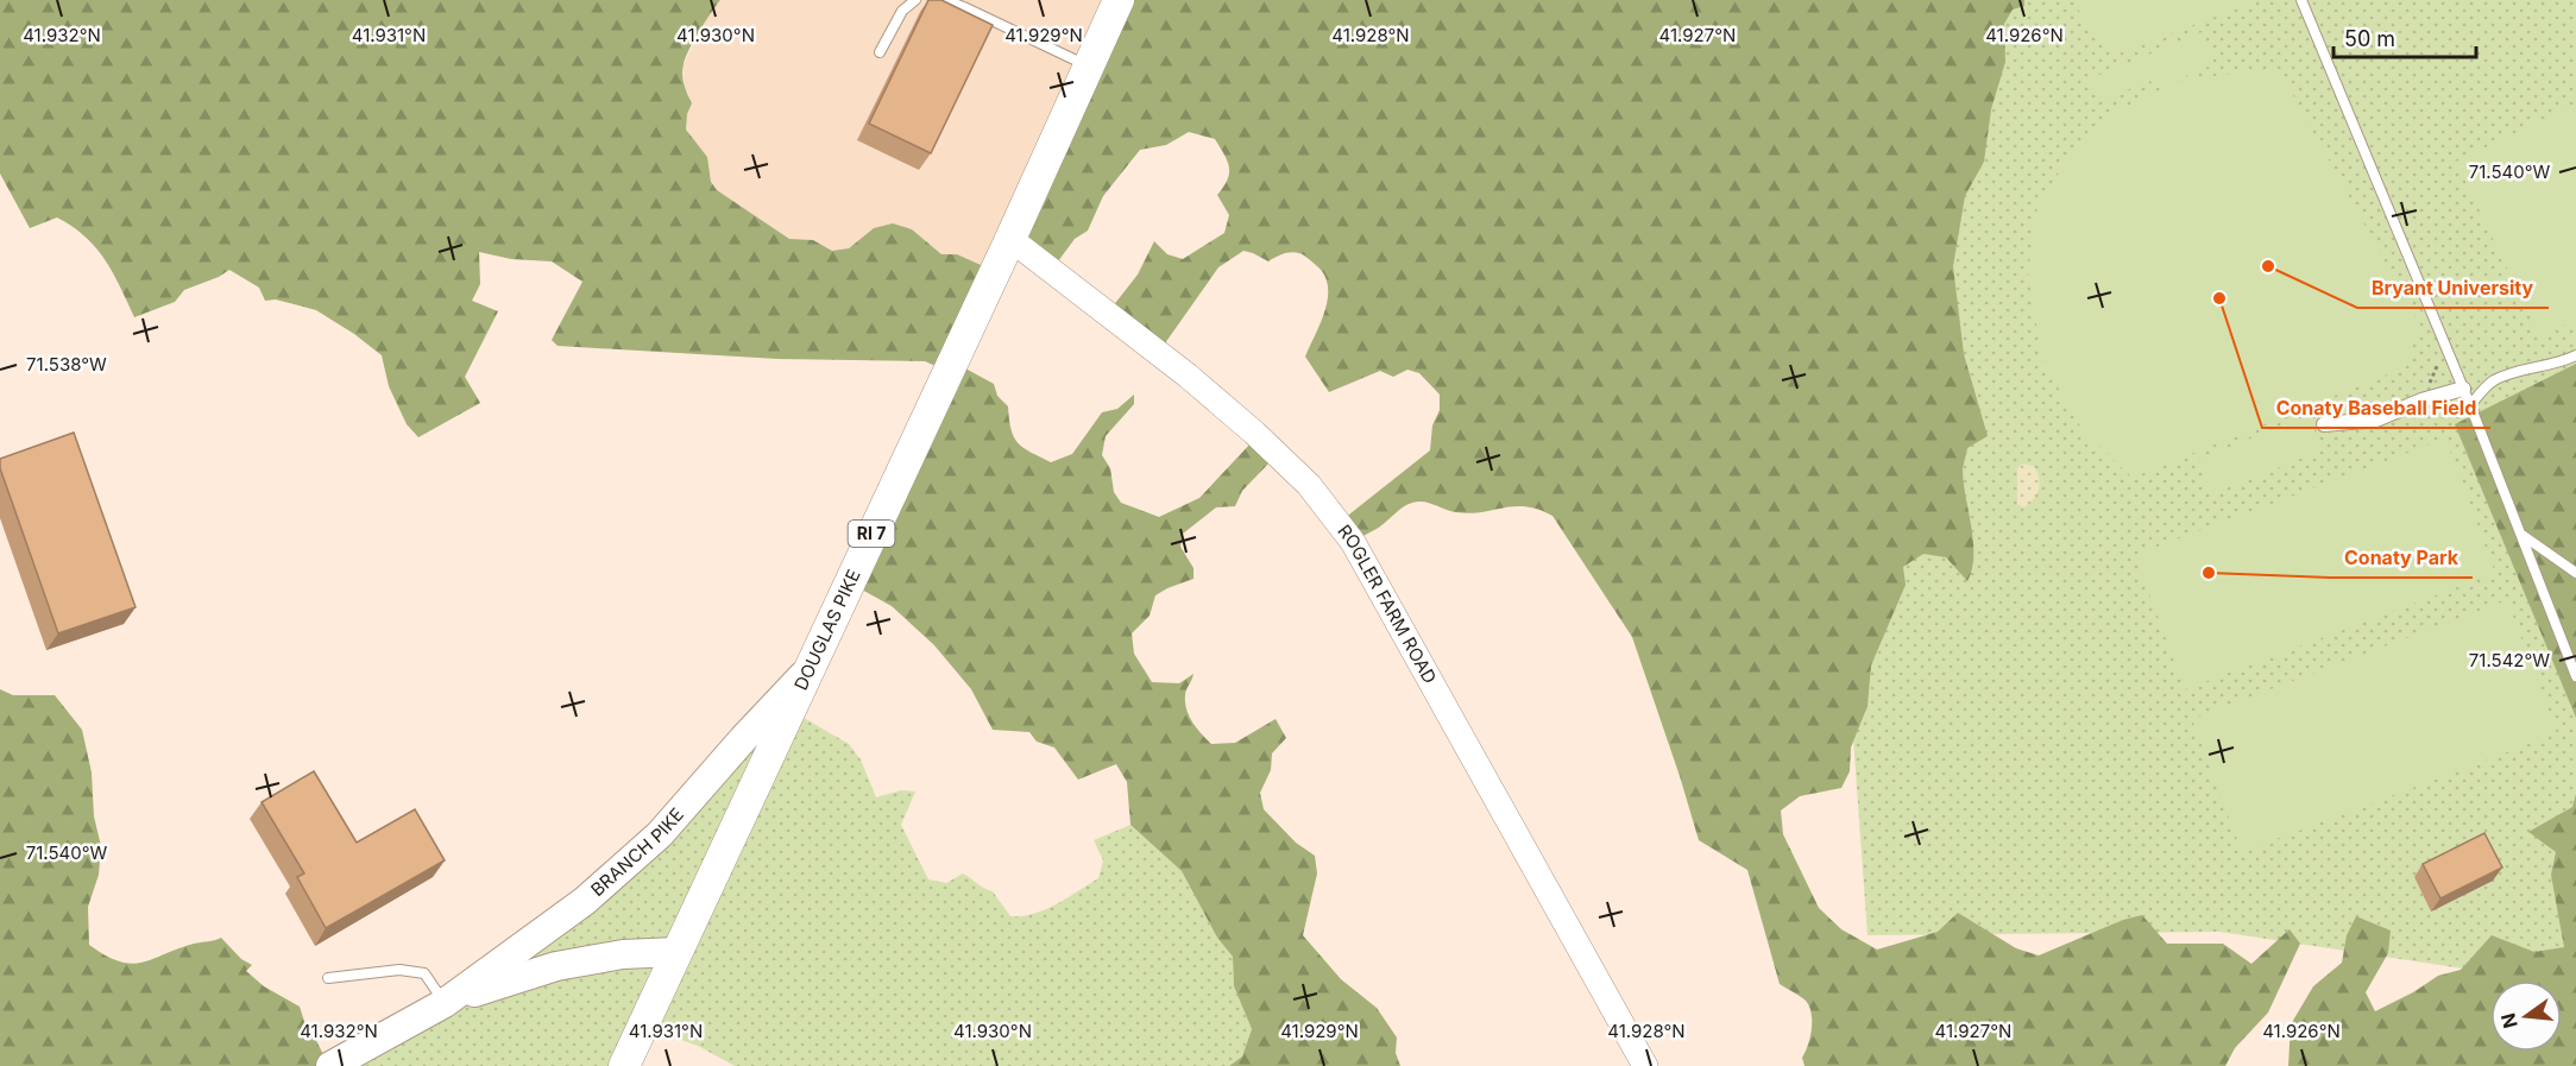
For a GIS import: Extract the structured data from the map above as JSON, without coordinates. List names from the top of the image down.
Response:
{
  "streets": {
    "main road": ["RI 7", "DOUGLAS PIKE", "BRANCH PIKE"],
    "street": ["ROGLER FARM ROAD"]
  },
  "crossings": [
    ["ROGLER FARM ROAD", "DOUGLAS PIKE"],
    ["DOUGLAS PIKE", "BRANCH PIKE"]
  ],
  "places": ["Bryant University", "Conaty Baseball Field", "Conaty Park"],
  "scale_bar": "50 m",
  "north": "left",
  "coordinates": [
    "41.932°N",
    "41.931°N",
    "41.930°N",
    "41.929°N",
    "41.928°N",
    "41.927°N",
    "41.926°N",
    "71.540°W",
    "71.538°W",
    "71.542°W"
  ]
}
